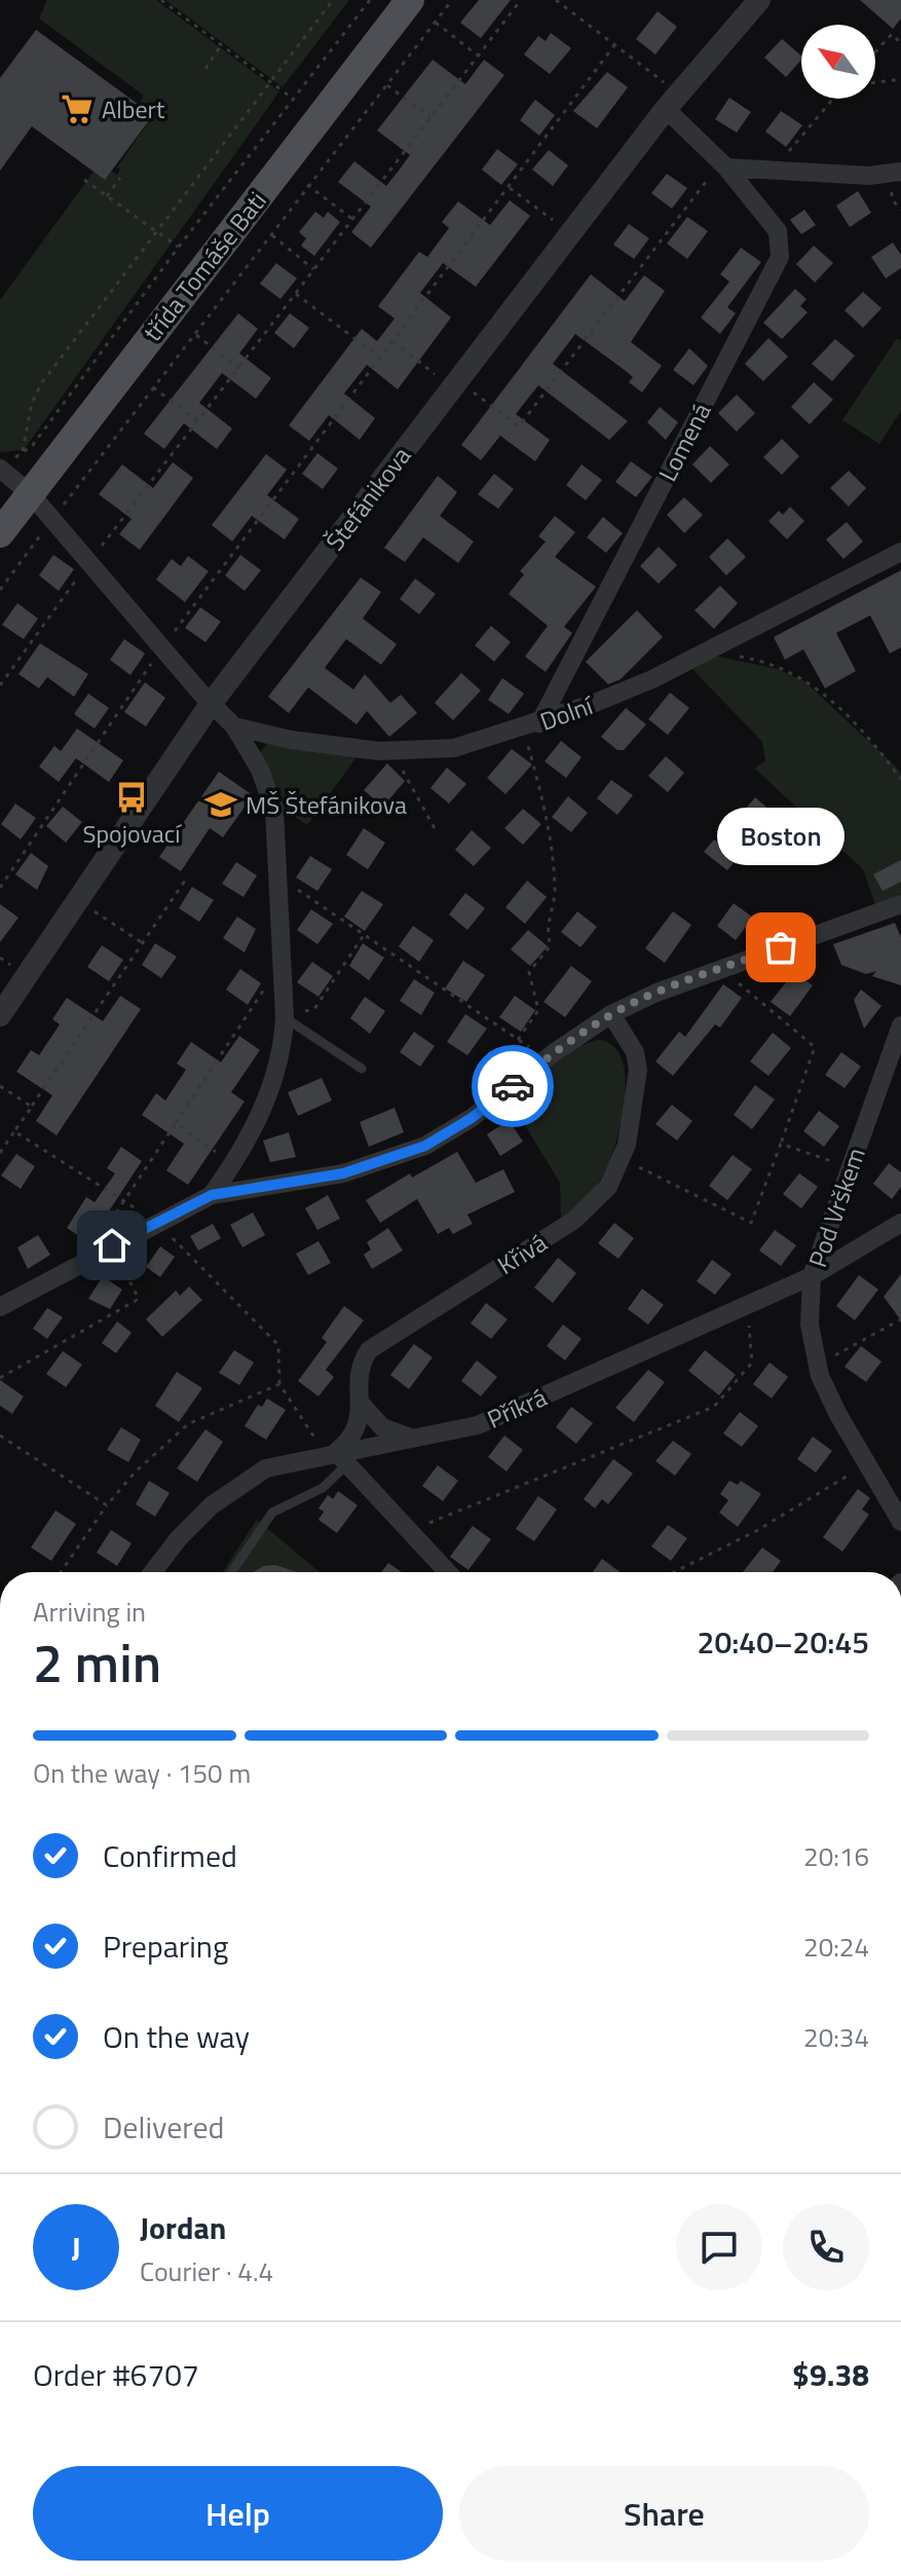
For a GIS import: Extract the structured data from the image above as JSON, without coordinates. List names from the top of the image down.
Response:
{
  "streets": {
    "main road": ["třída Tomáše Bati"],
    "street": [
      "Lomená",
      "Štefánikova",
      "Dolní",
      "Pod Vrškem",
      "Křivá",
      "Příkrá"
    ]
  },
  "crossings": [
    ["Lomená", "Štefánikova"],
    ["Lomená", "Dolní"],
    ["Pod Vrškem", "Příkrá"],
    ["Křivá", "Příkrá"]
  ],
  "places": {
    "supermarket": ["Albert"],
    "bus stop": ["Spojovací"],
    "school or university": ["MŠ Štefánikova"],
    "other": ["Boston"]
  },
  "north": "top left",
  "page": {
    "bubble": "Boston",
    "heading": ["2 min", "Arriving in", "20:40–20:45"],
    "panel": [
      "Jordan",
      "Courier · 4.4",
      "Order #6707",
      "$9.38"
    ],
    "bar": "On the way · 150 m",
    "list": [
      ["Confirmed", "20:16"],
      ["Preparing", "20:24"],
      ["On the way", "20:34"],
      "Delivered"
    ],
    "round": "J",
    "buttons": ["Help", "Share"]
  }
}
